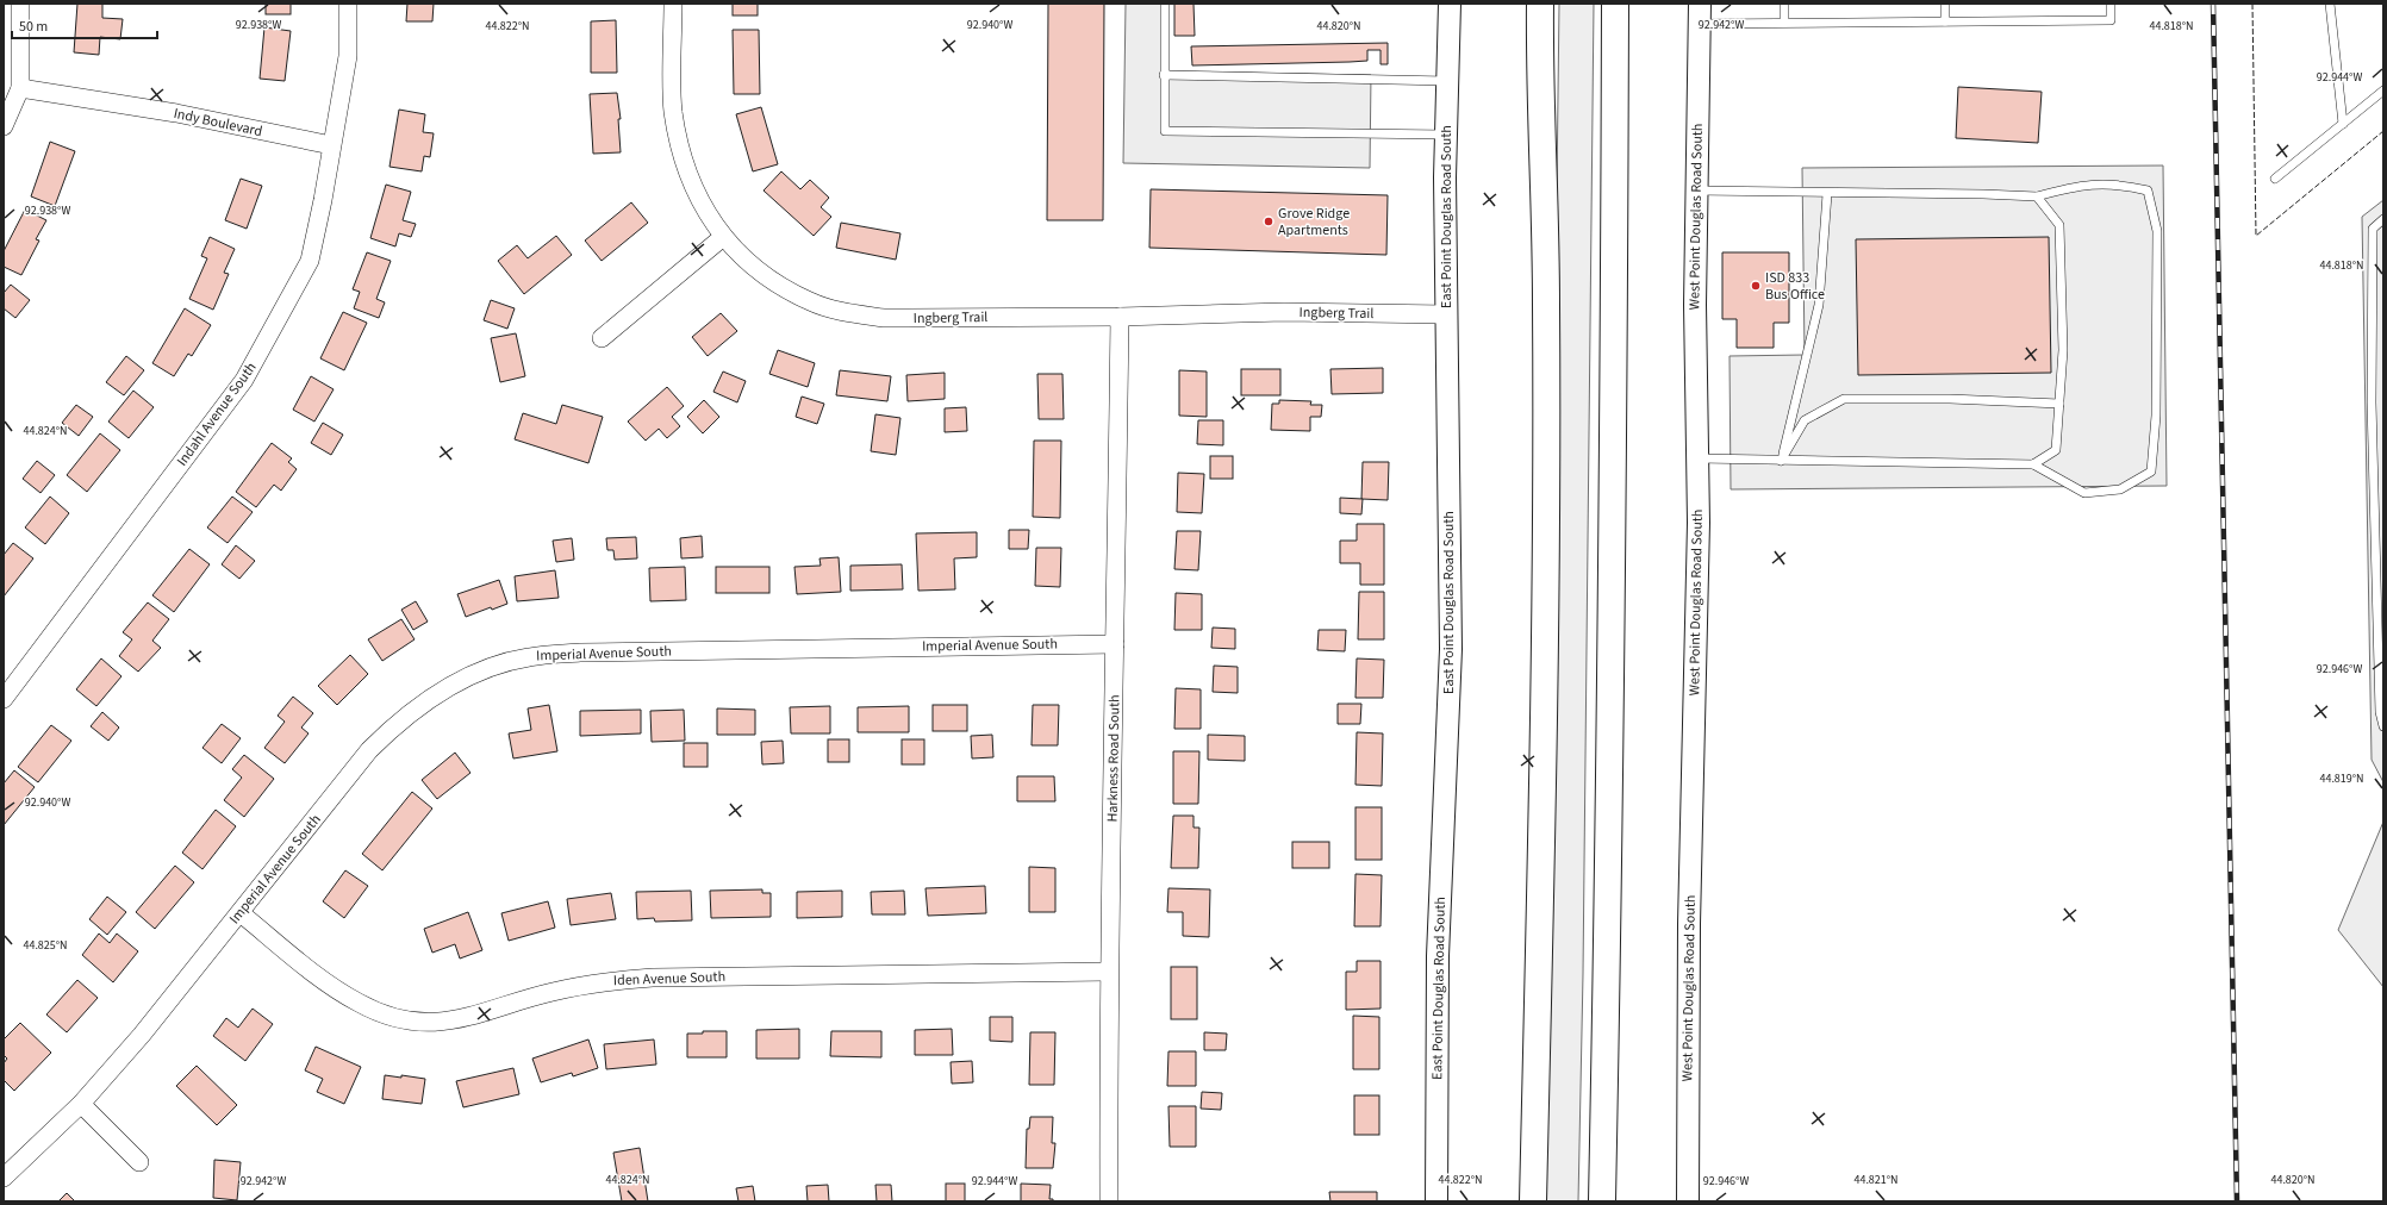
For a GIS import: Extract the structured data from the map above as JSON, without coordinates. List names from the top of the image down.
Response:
{
  "streets": {
    "street": [
      "Indy Boulevard",
      "East Point Douglas Road South",
      "West Point Douglas Road South",
      "Ingberg Trail",
      "Indahl Avenue South",
      "Imperial Avenue South",
      "Harkness Road South",
      "Iden Avenue South"
    ]
  },
  "crossings": [
    ["Indy Boulevard", "Indahl Avenue South"],
    ["East Point Douglas Road South", "Ingberg Trail"],
    ["Ingberg Trail", "Harkness Road South"],
    ["Imperial Avenue South", "Harkness Road South"],
    ["Imperial Avenue South", "Iden Avenue South"],
    ["Harkness Road South", "Iden Avenue South"]
  ],
  "places": ["Grove Ridge Apartments", "ISD 833 Bus Office"],
  "scale_bar": "50 m",
  "coordinates": [
    "92.938°W",
    "92.940°W",
    "92.942°W",
    "44.818°N",
    "44.822°N",
    "44.820°N",
    "92.944°W",
    "44.824°N",
    "92.946°W",
    "44.819°N",
    "44.825°N",
    "44.821°N"
  ]
}
